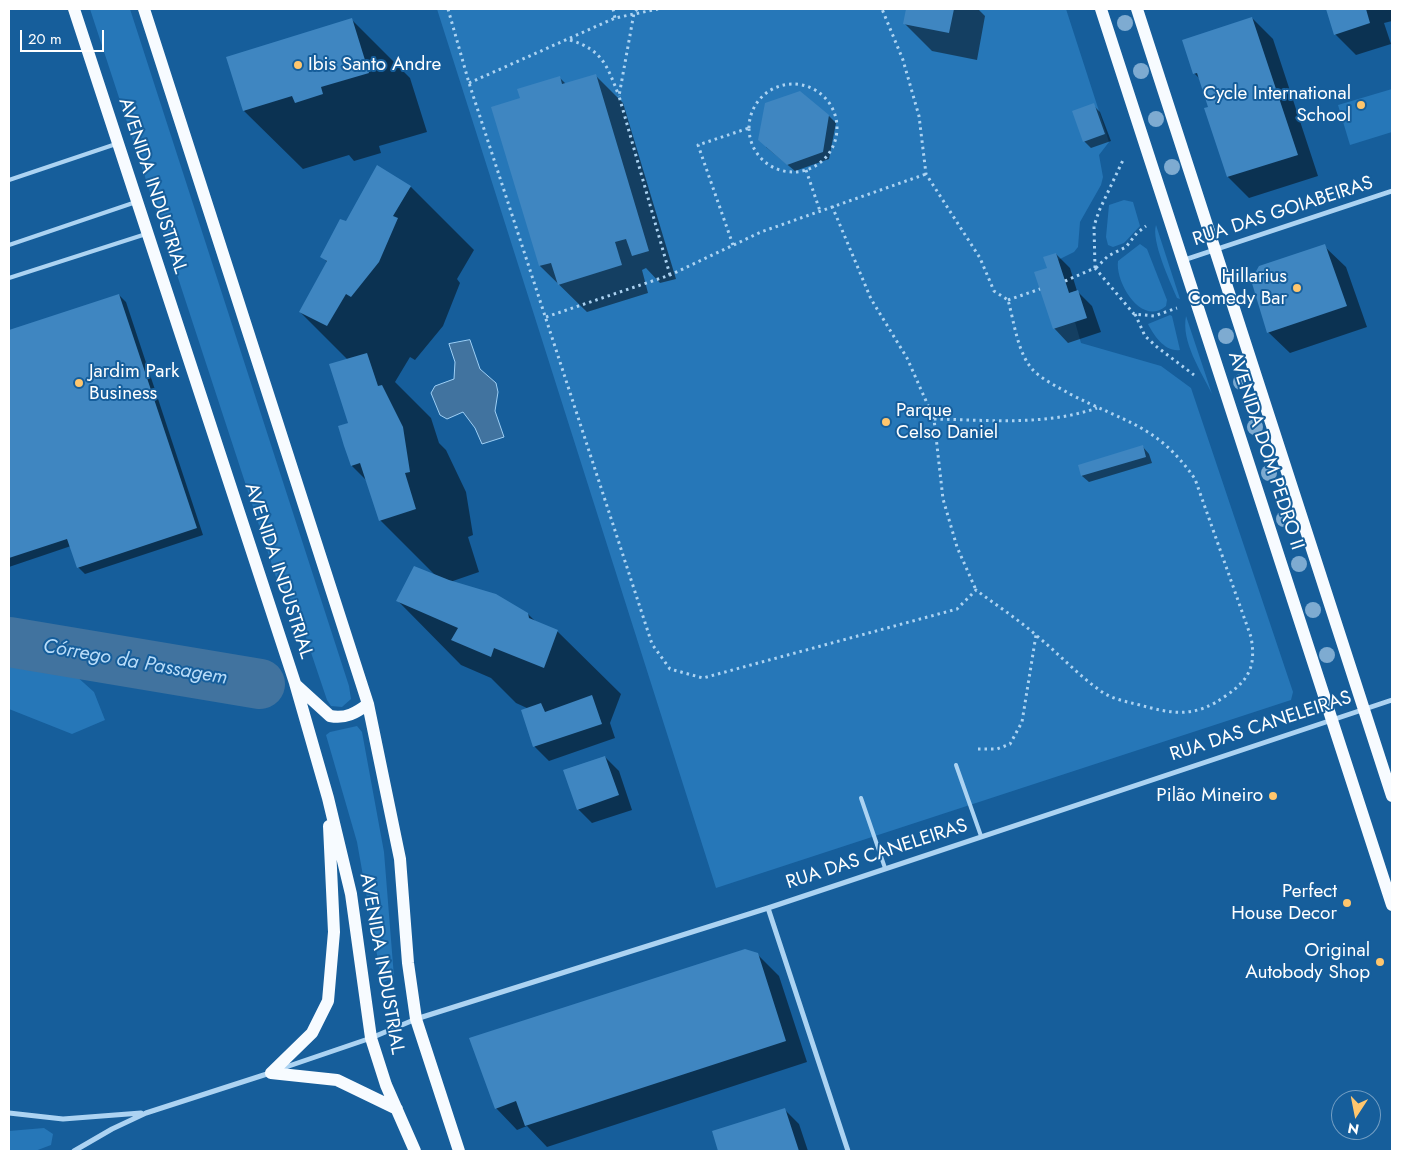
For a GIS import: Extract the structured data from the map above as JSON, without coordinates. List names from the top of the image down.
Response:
{
  "streets": {
    "main road": ["AVENIDA INDUSTRIAL", "AVENIDA DOM PEDRO II"],
    "street": ["RUA DAS GOIABEIRAS", "RUA DAS CANELEIRAS"]
  },
  "crossings": [
    ["AVENIDA INDUSTRIAL", "RUA DAS CANELEIRAS"],
    ["RUA DAS GOIABEIRAS", "AVENIDA DOM PEDRO II"],
    ["AVENIDA DOM PEDRO II", "RUA DAS CANELEIRAS"]
  ],
  "water": ["Córrego da Passagem"],
  "places": [
    "Ibis Santo Andre",
    "Cycle International School",
    "Hillarius Comedy Bar",
    "Jardim Park Business",
    "Parque Celso Daniel",
    "Pilão Mineiro",
    "Perfect House Decor",
    "Original Autobody Shop"
  ],
  "scale_bar": "20 m",
  "north": "bottom"
}
